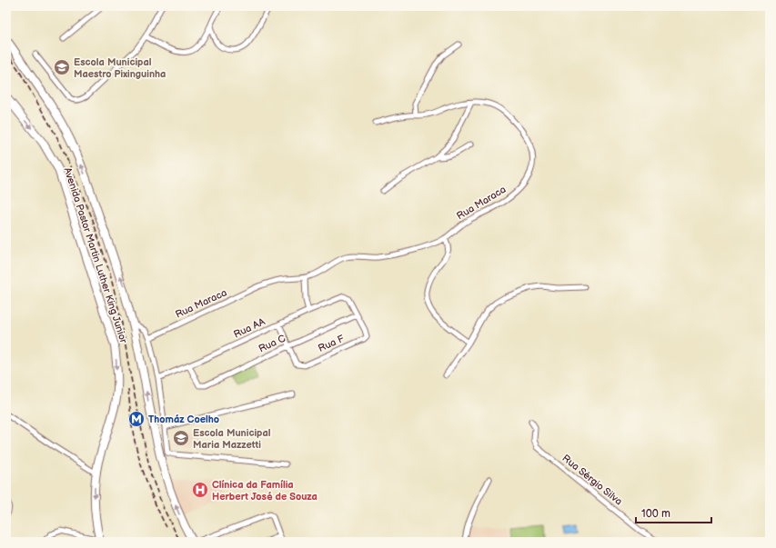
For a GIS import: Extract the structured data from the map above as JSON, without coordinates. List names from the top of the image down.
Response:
{
  "streets": {
    "main road": ["Avenida Pastor Martin Luther King Junior"],
    "street": [
      "Rua Maraca",
      "Rua AA",
      "Rua C",
      "Rua F",
      "Rua Sérgio Silva"
    ]
  },
  "crossings": [
    ["Rua AA", "Rua C"],
    ["Rua AA", "Rua F"],
    ["Rua C", "Rua F"]
  ],
  "places": {
    "school or university": ["Escola Municipal Maestro Pixinguinha", "Escola Municipal Maria Mazzetti"],
    "metro station": ["Thomáz Coelho"],
    "hospital": ["Clínica da Família Herbert José de Souza"]
  },
  "scale_bar": "100 m"
}
